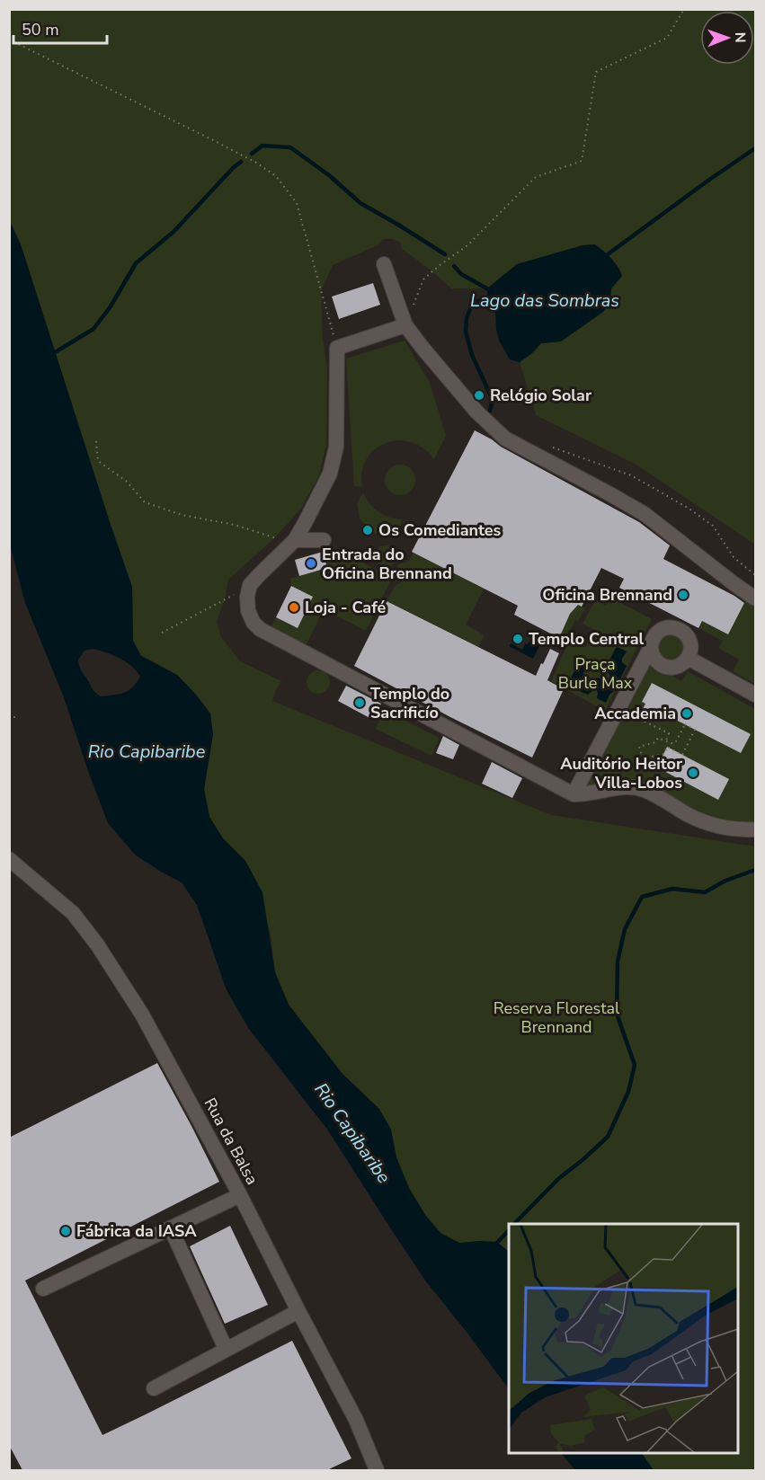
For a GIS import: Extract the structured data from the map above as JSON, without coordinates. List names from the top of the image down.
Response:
{
  "streets": {
    "lane": ["Rua da Balsa"]
  },
  "water": ["Lago das Sombras", "Rio Capibaribe"],
  "parks": ["Praça Burle Max", "Reserva Florestal Brennand"],
  "places": [
    "Relógio Solar",
    "Os Comediantes",
    "Entrada do Oficina Brennand",
    "Oficina Brennand",
    "Loja - Café",
    "Templo Central",
    "Templo do Sacrificío",
    "Accademia",
    "Auditório Heitor Villa-Lobos",
    "Fábrica da IASA"
  ],
  "scale_bar": "50 m",
  "north": "right"
}
